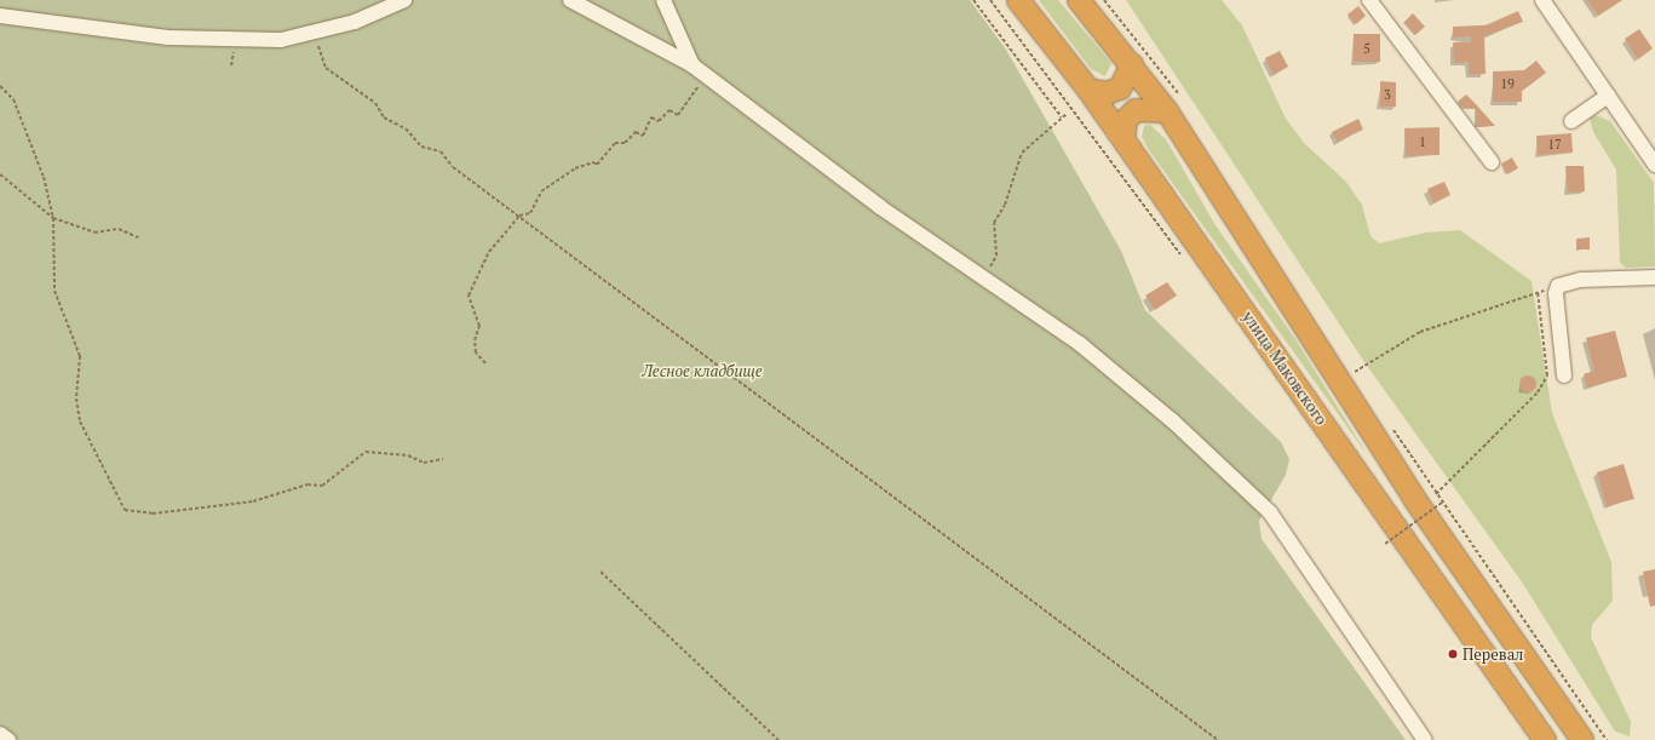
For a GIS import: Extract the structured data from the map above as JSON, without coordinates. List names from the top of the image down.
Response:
{
  "streets": {
    "highway": ["улица Маковского"]
  },
  "parks": ["Лесное кладбище"],
  "places": ["Перевал"],
  "house_numbers": [
    "5",
    "19",
    "3",
    "1",
    "17"
  ]
}
